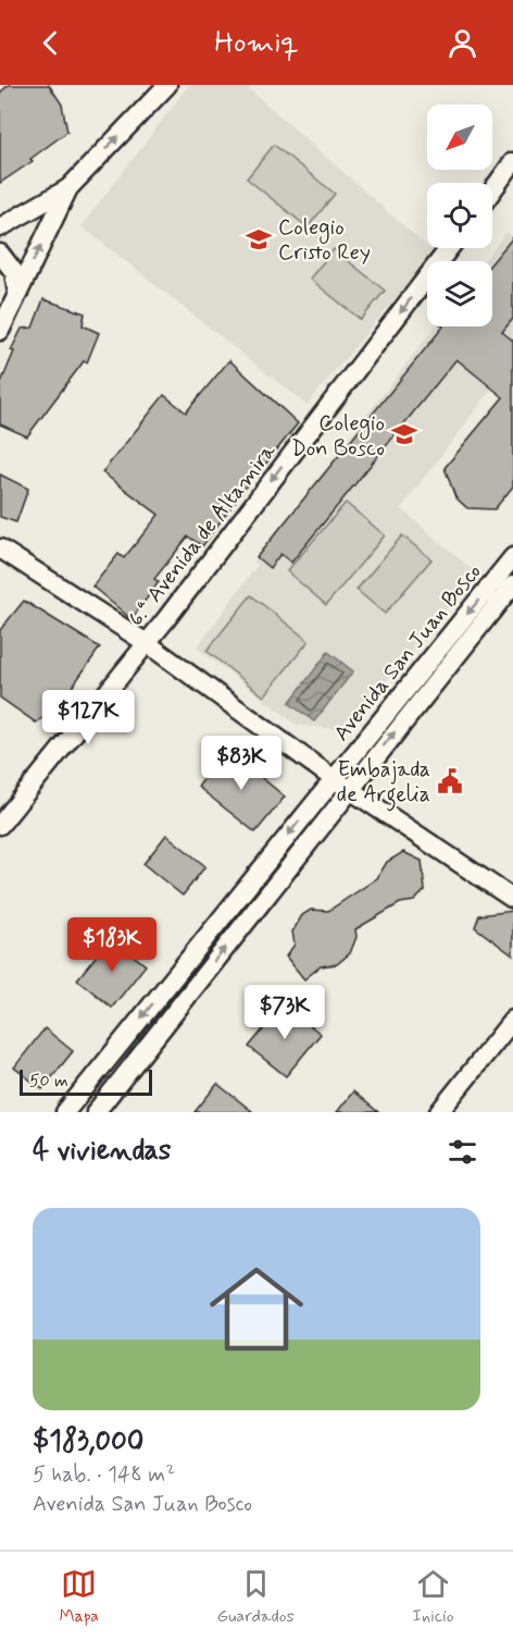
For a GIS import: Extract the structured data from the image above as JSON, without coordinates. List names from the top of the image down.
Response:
{
  "streets": {
    "street": ["6.ª Avenida de Altamira", "Avenida San Juan Bosco"]
  },
  "one_way": ["6.ª Avenida de Altamira"],
  "places": {
    "school or university": ["Colegio Cristo Rey", "Colegio Don Bosco"],
    "public building": ["Embajada de Argelia"]
  },
  "scale_bar": "50 m",
  "north": "bottom left",
  "page": {
    "header": "Homiq",
    "price": [
      "$127K",
      "$83K",
      "$183K",
      "$73K"
    ],
    "scale": "50 m",
    "heading": "4 viviendas",
    "list": [
      {
        "name": "$183,000",
        "note": "5 hab. · 148 m² · Avenida San Juan Bosco"
      }
    ],
    "tabs": ["Mapa", "Guardados", "Inicio"]
  }
}
